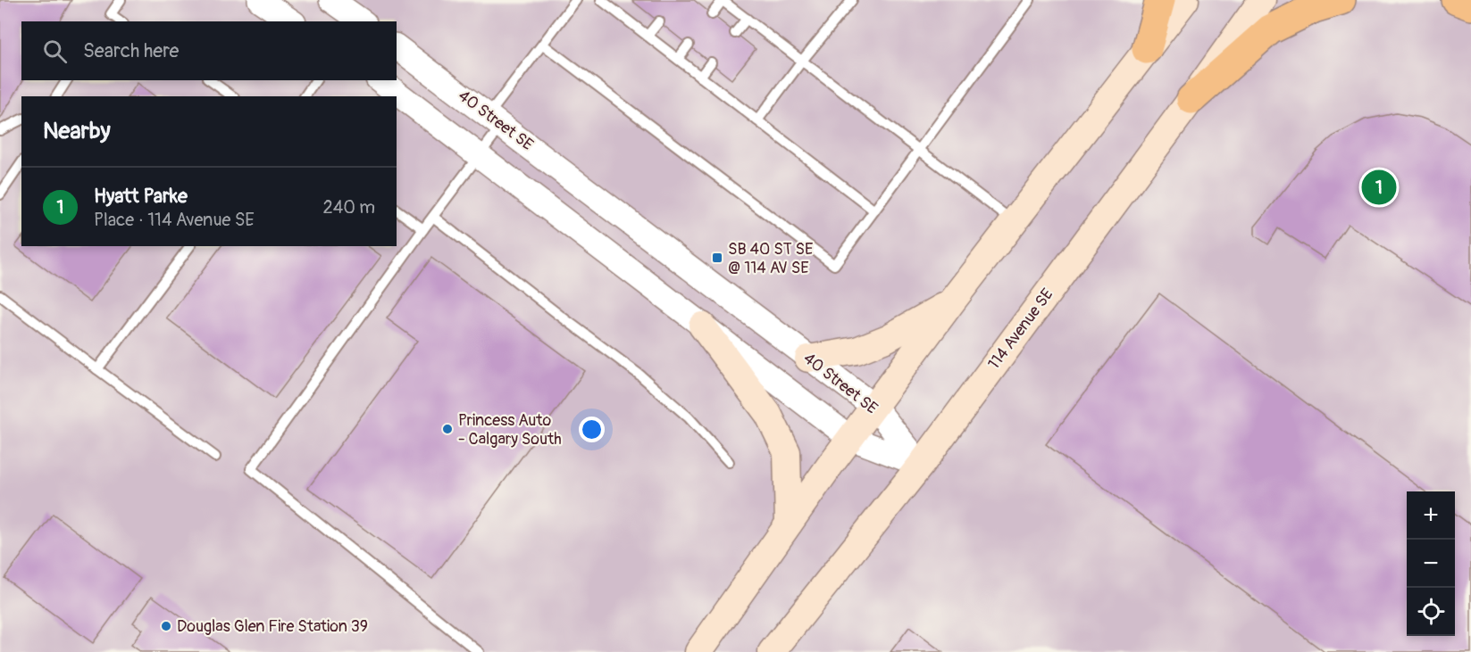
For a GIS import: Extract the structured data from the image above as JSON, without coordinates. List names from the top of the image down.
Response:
{
  "streets": {
    "main road": ["114 Avenue SE"],
    "street": ["40 Street SE"]
  },
  "crossings": [
    ["40 Street SE", "114 Avenue SE"]
  ],
  "places": {
    "transit": ["SB 40 ST SE @ 114 AV SE"],
    "other": ["Princess Auto - Calgary South", "Douglas Glen Fire Station 39"]
  },
  "page": {
    "search": "Search here",
    "heading": "Nearby",
    "list": [
      {
        "mark": "1",
        "name": "Hyatt Parke",
        "note": "Place · 114 Avenue SE",
        "value": "240 m"
      }
    ],
    "pins": "1",
    "map_buttons": ["+", "−"]
  }
}
